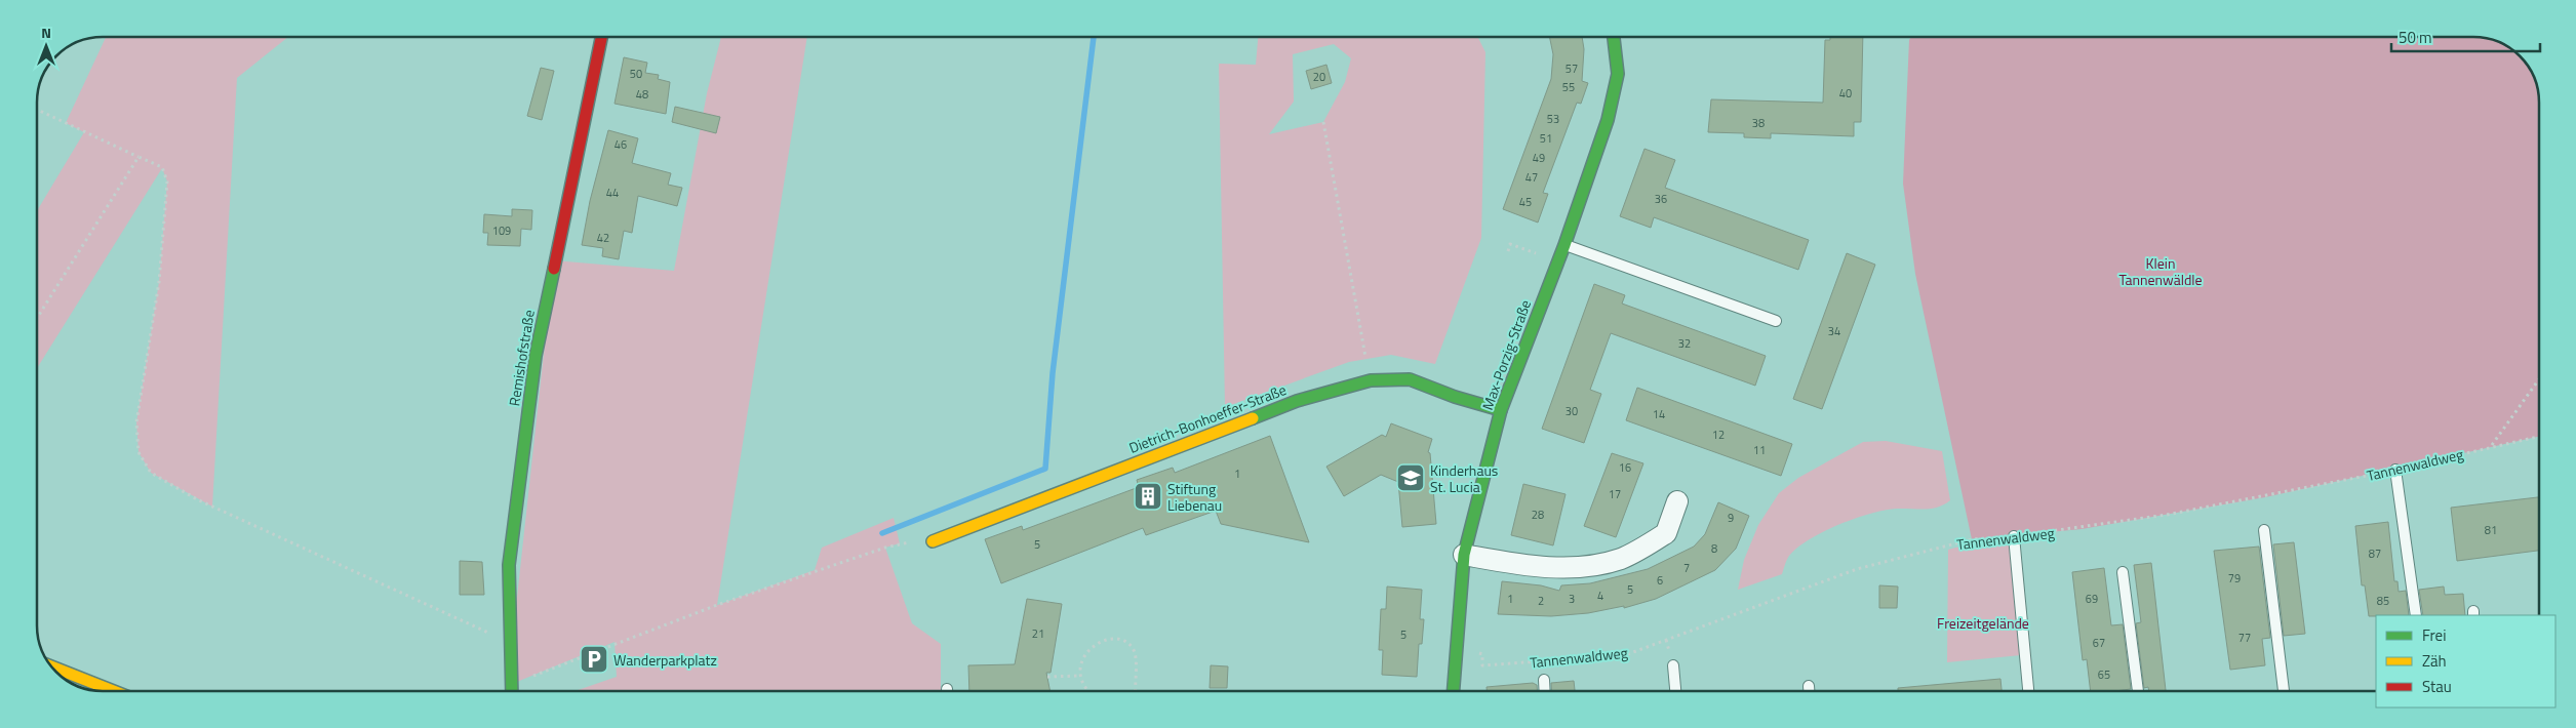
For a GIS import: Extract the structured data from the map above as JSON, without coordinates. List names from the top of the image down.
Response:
{
  "streets": {
    "street": ["Max-Porzig-Straße", "Remishofstraße", "Dietrich-Bonhoeffer-Straße"],
    "path": ["Tannenwaldweg"]
  },
  "crossings": [
    ["Max-Porzig-Straße", "Dietrich-Bonhoeffer-Straße"],
    ["Max-Porzig-Straße", "Tannenwaldweg"]
  ],
  "parks": ["Klein Tannenwäldle", "Freizeitgelände"],
  "places": {
    "school or university": ["Kinderhaus St. Lucia"],
    "building": ["Stiftung Liebenau"],
    "parking": ["Wanderparkplatz"]
  },
  "house_numbers": [
    "57",
    "50",
    "20",
    "55",
    "40",
    "48",
    "53",
    "38",
    "51",
    "46",
    "49",
    "47",
    "44",
    "36",
    "45",
    "109",
    "42",
    "34",
    "32",
    "30",
    "14",
    "12",
    "11",
    "16",
    "1",
    "17",
    "28",
    "9",
    "81",
    "5",
    "8",
    "87",
    "7",
    "79",
    "6",
    "5",
    "4",
    "1",
    "3",
    "69",
    "2",
    "85",
    "21",
    "5",
    "77",
    "67",
    "65"
  ],
  "legend": ["Frei", "Zäh", "Stau"],
  "scale_bar": "50 m",
  "north": "top"
}
